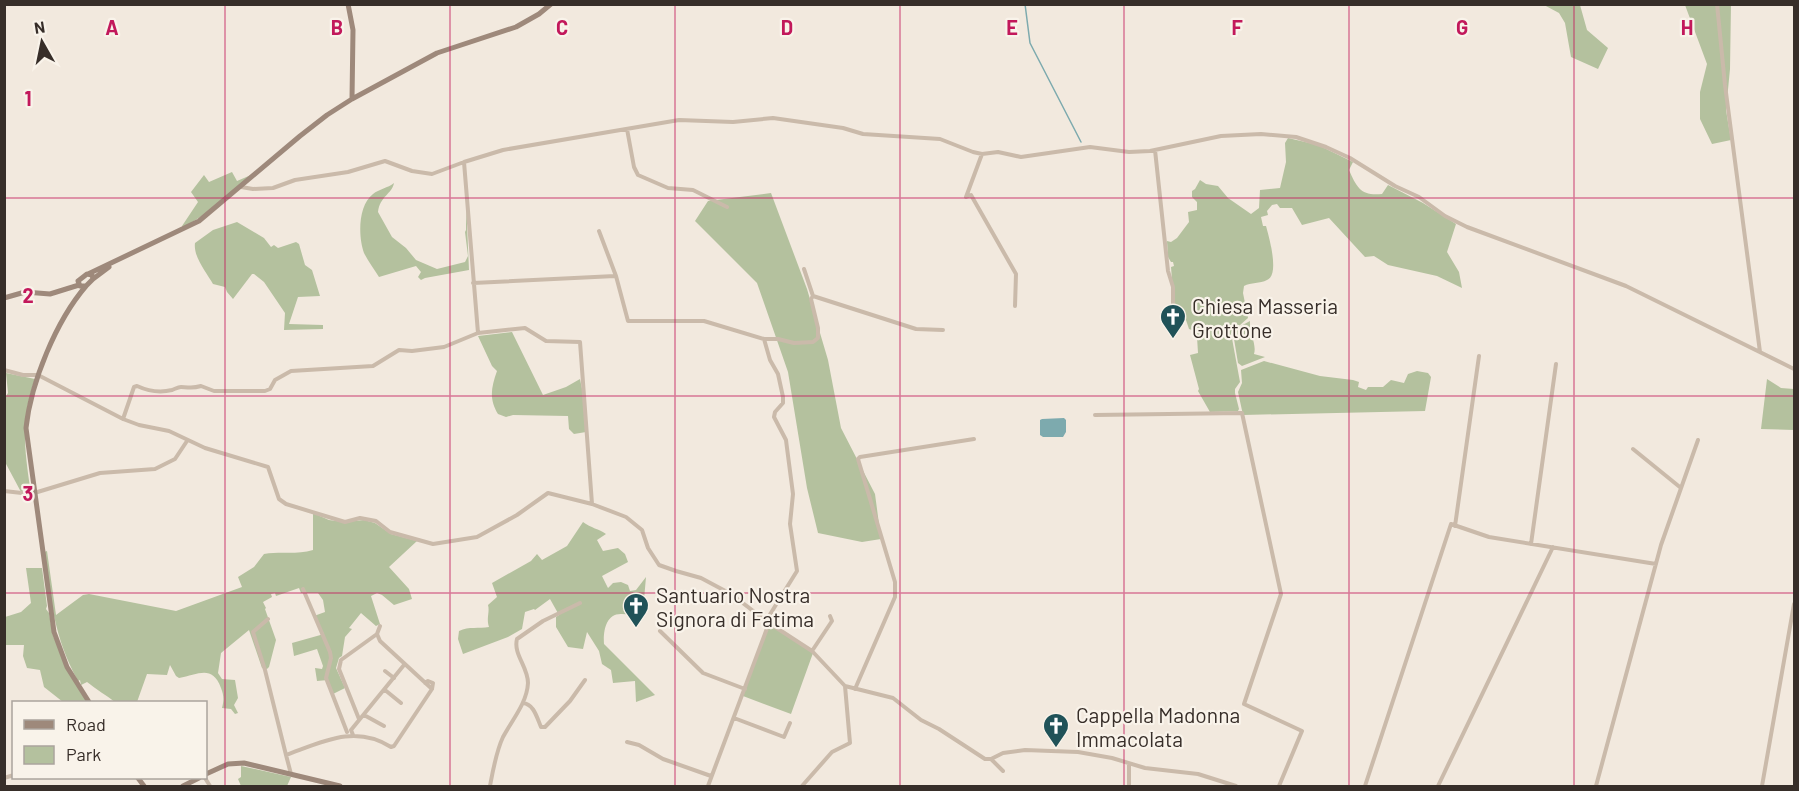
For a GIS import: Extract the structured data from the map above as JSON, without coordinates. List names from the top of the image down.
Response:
{
  "places": {
    "church": ["Chiesa Masseria Grottone", "Santuario Nostra Signora di Fatima", "Cappella Madonna Immacolata"]
  },
  "legend": ["Road", "Park"],
  "north": "top",
  "grid": {
    "columns": [
      "A",
      "B",
      "C",
      "D",
      "E",
      "F",
      "G",
      "H"
    ],
    "rows": ["1", "2", "3"]
  }
}
